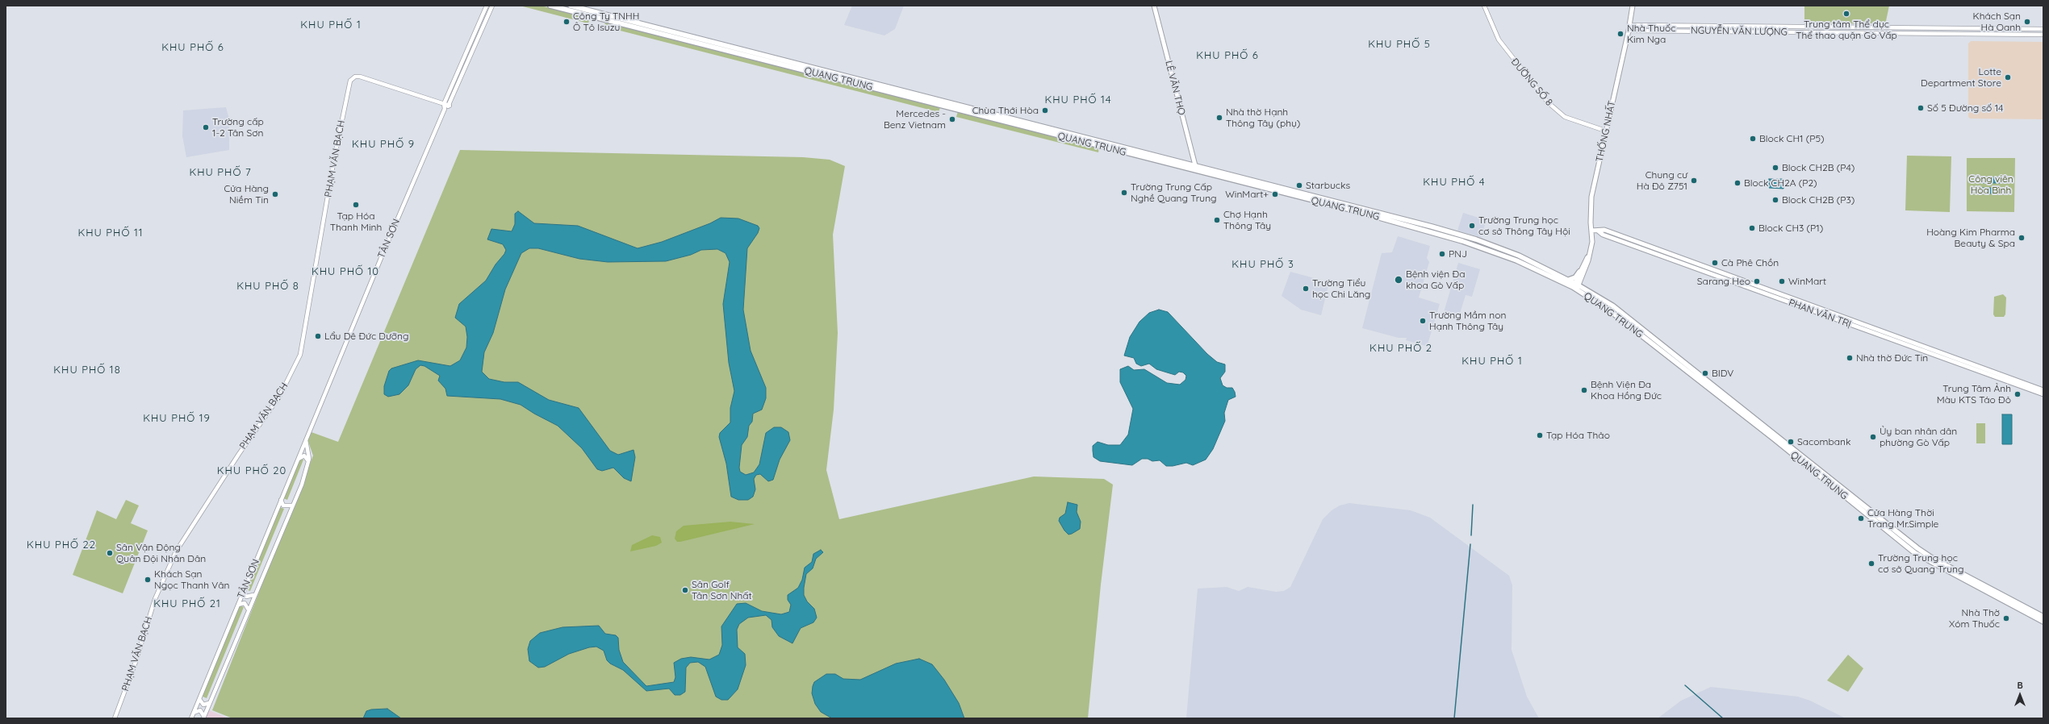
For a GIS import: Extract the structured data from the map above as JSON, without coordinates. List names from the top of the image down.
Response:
{
  "streets": {
    "main road": [
      "QUANG TRUNG",
      "LÊ VĂN THỌ",
      "THỐNG NHẤT",
      "PHAN VĂN TRỊ"
    ],
    "street": [
      "NGUYỄN VĂN LƯỢNG",
      "ĐƯỜNG SỐ 8",
      "PHẠM VĂN BẠCH",
      "TÂN SƠN"
    ]
  },
  "crossings": [
    ["NGUYỄN VĂN LƯỢNG", "THỐNG NHẤT"],
    ["QUANG TRUNG", "LÊ VĂN THỌ"],
    ["QUANG TRUNG", "THỐNG NHẤT"],
    ["ĐƯỜNG SỐ 8", "THỐNG NHẤT"],
    ["THỐNG NHẤT", "PHAN VĂN TRỊ"],
    ["PHẠM VĂN BẠCH", "TÂN SƠN"]
  ],
  "districts": [
    "KHU PHỐ 1",
    "KHU PHỐ 5",
    "KHU PHỐ 6",
    "KHU PHỐ 6",
    "KHU PHỐ 14",
    "KHU PHỐ 9",
    "KHU PHỐ 7",
    "KHU PHỐ 4",
    "KHU PHỐ 11",
    "KHU PHỐ 3",
    "KHU PHỐ 10",
    "KHU PHỐ 8",
    "KHU PHỐ 2",
    "KHU PHỐ 1",
    "KHU PHỐ 18",
    "KHU PHỐ 19",
    "KHU PHỐ 20",
    "KHU PHỐ 22",
    "KHU PHỐ 21"
  ],
  "parks": ["Công viên Hòa Bình"],
  "places": [
    "Trung tâm Thể dục Thể thao quận Gò Vấp",
    "Công Ty TNHH Ô Tô Isuzu",
    "Khách Sạn Hà Oanh",
    "Nhà Thuốc Kim Nga",
    "Lotte Department Store",
    "Số 5 Đường số 14",
    "Chùa Thới Hòa",
    "Nhà thờ Hạnh Thông Tây (phụ)",
    "Mercedes - Benz Vietnam",
    "Trường cấp 1-2 Tân Sơn",
    "Block CH1 (P5)",
    "Block CH2B (P4)",
    "Chung cư Hà Đô Z751",
    "Block CH2A (P2)",
    "Starbucks",
    "Trường Trung Cấp Nghề Quang Trung",
    "Cửa Hàng Niềm Tin",
    "WinMart+",
    "Block CH2B (P3)",
    "Tạp Hóa Thanh Minh",
    "Chợ Hạnh Thông Tây",
    "Trường Trung học cơ sở Thông Tây Hội",
    "Block CH3 (P1)",
    "Hoàng Kim Pharma Beauty & Spa",
    "PNJ",
    "Cà Phê Chồn",
    "Bệnh viện Đa khoa Gò Vấp",
    "Sarang Heo",
    "WinMart",
    "Trường Tiểu học Chi Lăng",
    "Trường Mầm non Hạnh Thông Tây",
    "Lẩu Dê Đức Dưỡng",
    "Nhà thờ Đức Tin",
    "BIDV",
    "Bệnh Viện Đa Khoa Hồng Đức",
    "Trung Tâm Ảnh Màu KTS Táo Đỏ",
    "Tạp Hóa Thảo",
    "Ủy ban nhân dân phường Gò Vấp",
    "Sacombank",
    "Cửa Hàng Thời Trang Mr.Simple",
    "Sân Vận Động Quân Đội Nhân Dân",
    "Trường Trung học cơ sở Quang Trung",
    "Khách Sạn Ngọc Thanh Vân",
    "Sân Golf Tân Sơn Nhất",
    "Nhà Thờ Xóm Thuốc"
  ],
  "north": "top"
}
